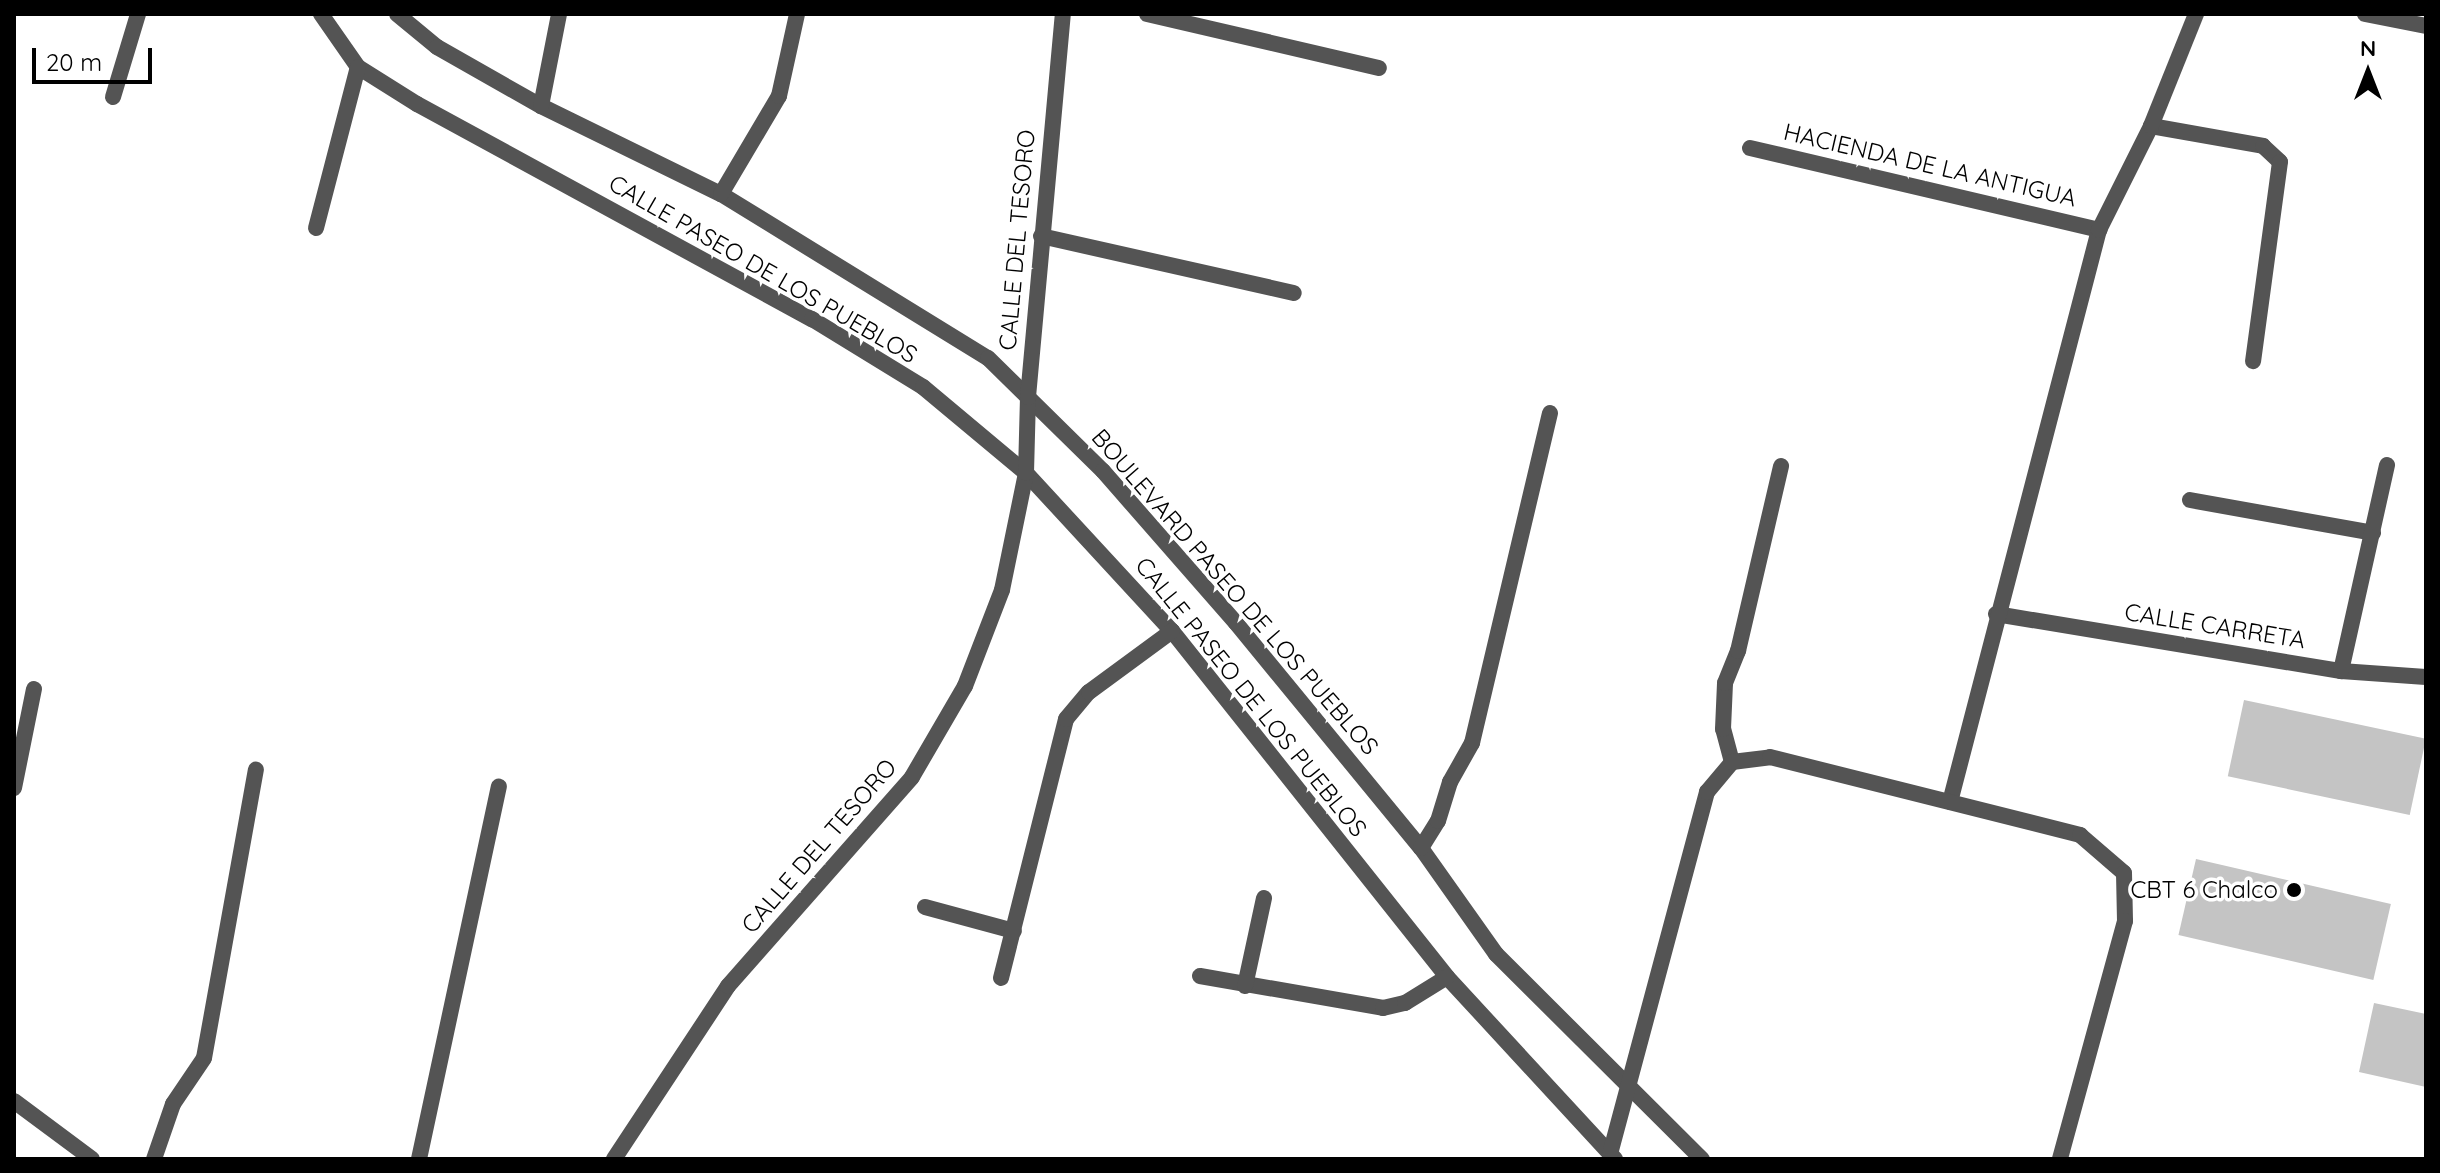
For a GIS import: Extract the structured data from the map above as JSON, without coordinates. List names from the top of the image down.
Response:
{
  "streets": {
    "street": [
      "HACIENDA DE LA ANTIGUA",
      "CALLE DEL TESORO",
      "CALLE PASEO DE LOS PUEBLOS",
      "BOULEVARD PASEO DE LOS PUEBLOS",
      "CALLE CARRETA"
    ]
  },
  "crossings": [
    ["CALLE DEL TESORO", "CALLE PASEO DE LOS PUEBLOS"],
    ["CALLE DEL TESORO", "BOULEVARD PASEO DE LOS PUEBLOS"]
  ],
  "places": ["CBT 6 Chalco"],
  "scale_bar": "20 m",
  "north": "top"
}
